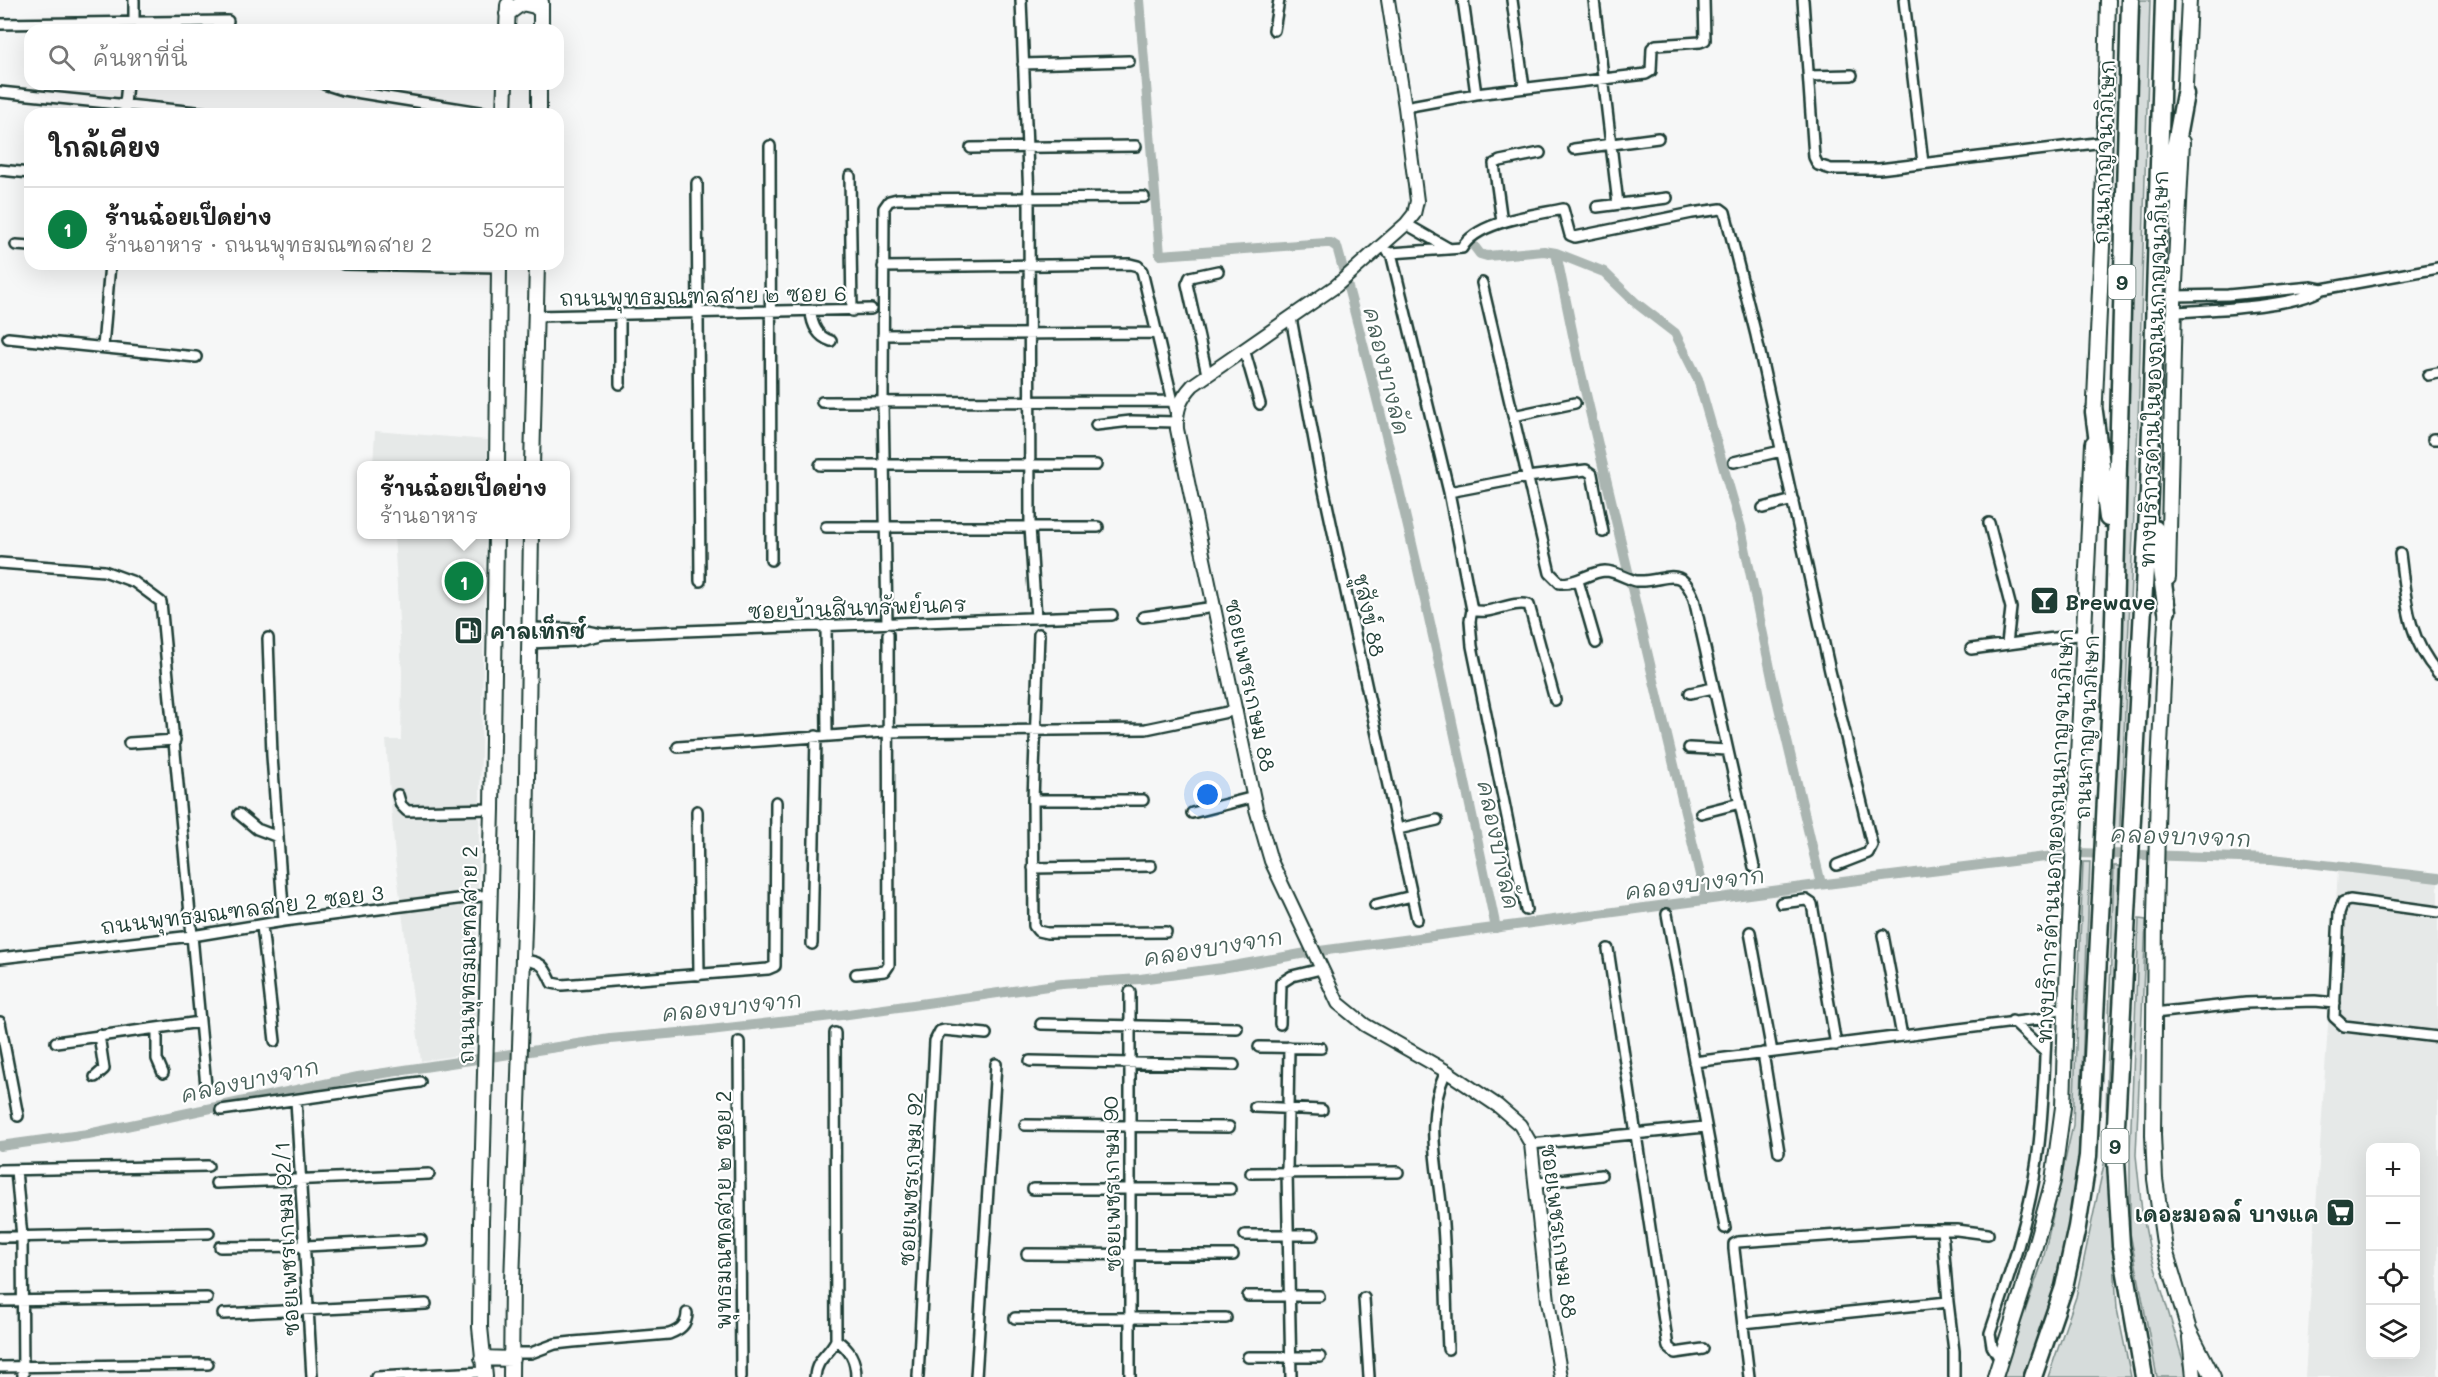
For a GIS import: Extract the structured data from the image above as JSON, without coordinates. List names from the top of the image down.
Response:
{
  "streets": {
    "highway": ["ถนนกาญจนาภิเษก", "9"],
    "main road": ["ทางบริการด้านในของถนนกาญจนาภิเษก", "ทางบริการด้านนอกของถนนกาญจนาภิเษก", "ถนนพุทธมณฑลสาย 2"],
    "street": [
      "ถนนพุทธมณฑลสาย ๒ ซอย 6",
      "ซอยบ้านสินทรัพย์นคร",
      "ชูสังข์ 88",
      "ซอยเพชรเกษม 88",
      "ถนนพุทธมณฑลสาย 2 ซอย 3",
      "ซอยเพชรเกษม 92",
      "ซอยเพชรเกษม 90",
      "พุทธมณฑลสาย ๒ ซอย 2",
      "ซอยเพชรเกษม 92/1"
    ]
  },
  "crossings": [
    ["ถนนพุทธมณฑลสาย 2 ซอย 3", "ถนนพุทธมณฑลสาย 2"]
  ],
  "water": ["คลองบางลัด", "คลองบางจาก"],
  "places": {
    "bar": ["Brewave"],
    "fuel station": ["คาลเท็กซ์"],
    "supermarket": ["เดอะมอลล์ บางแค"]
  },
  "page": {
    "search": "ค้นหาที่นี่",
    "heading": "ใกล้เคียง",
    "list": [
      {
        "mark": "1",
        "name": "ร้านฉ๋อยเป็ดย่าง",
        "note": "ร้านอาหาร · ถนนพุทธมณฑลสาย 2",
        "value": "520 m"
      }
    ],
    "popup": ["ร้านฉ๋อยเป็ดย่าง", "ร้านอาหาร"],
    "pins": "1",
    "map_buttons": ["+", "−"]
  }
}
